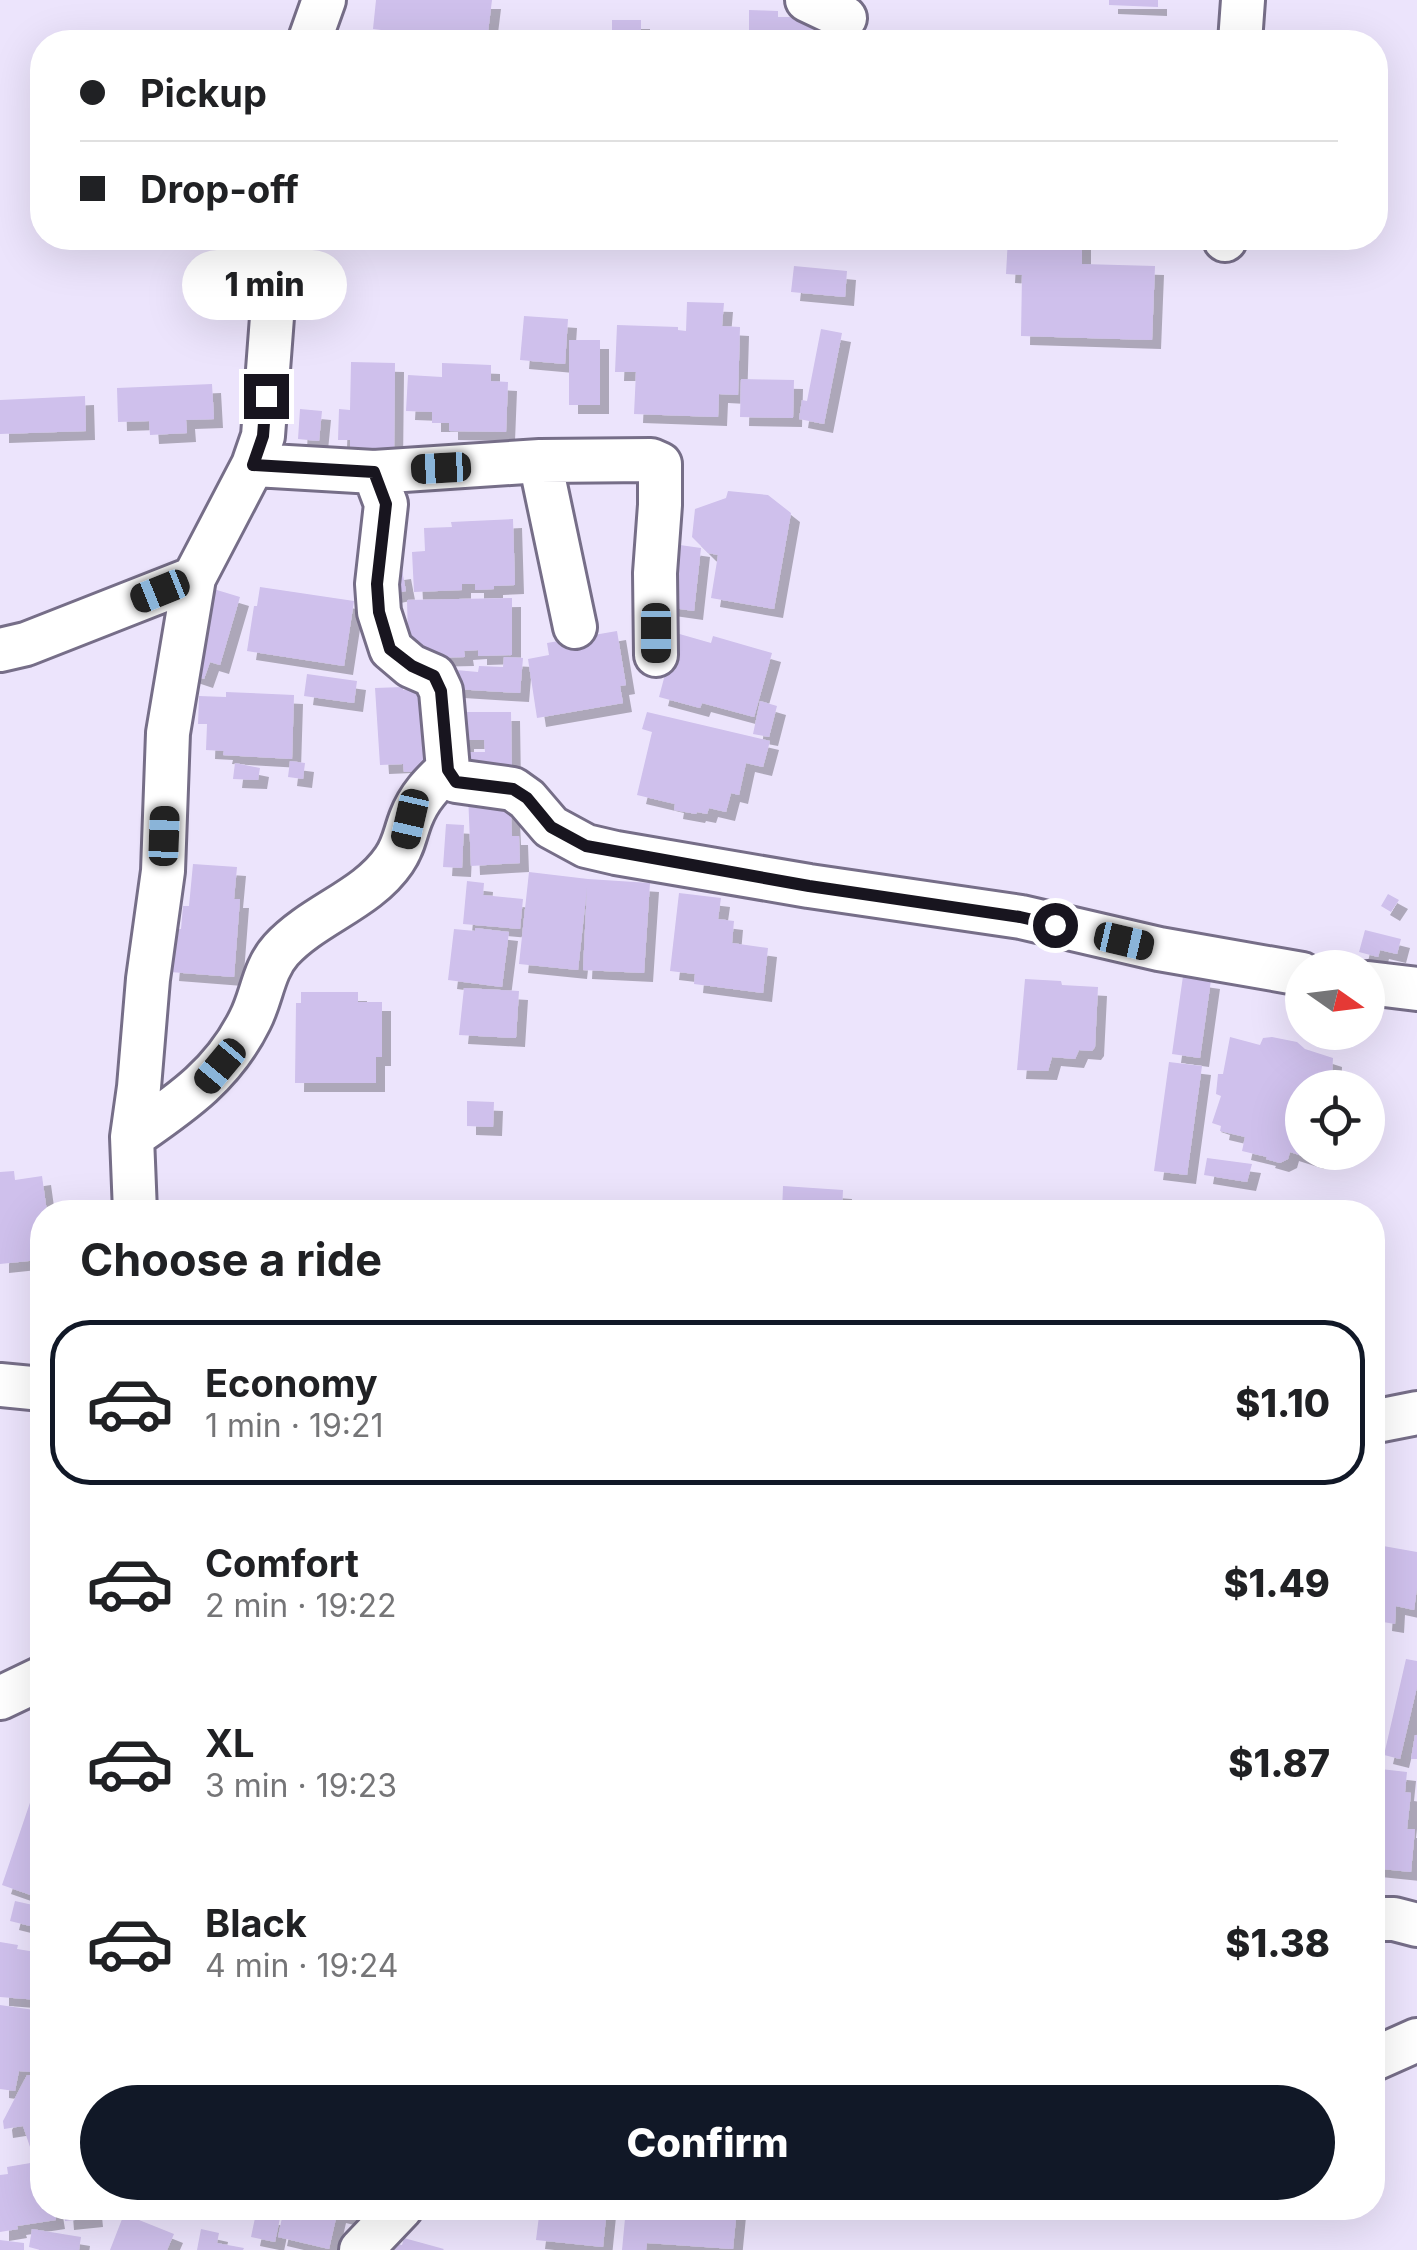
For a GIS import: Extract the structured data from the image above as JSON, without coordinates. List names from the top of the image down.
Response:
{
  "north": "right",
  "page": {
    "banner": ["Pickup", "Drop-off"],
    "bubble": "1 min",
    "heading": "Choose a ride",
    "list": [
      {
        "name": "Economy",
        "note": "1 min · 19:21",
        "value": "$1.10"
      },
      {
        "name": "Comfort",
        "note": "2 min · 19:22",
        "value": "$1.49"
      },
      {
        "name": "XL",
        "note": "3 min · 19:23",
        "value": "$1.87"
      },
      {
        "name": "Black",
        "note": "4 min · 19:24",
        "value": "$1.38"
      }
    ],
    "buttons": "Confirm"
  }
}
